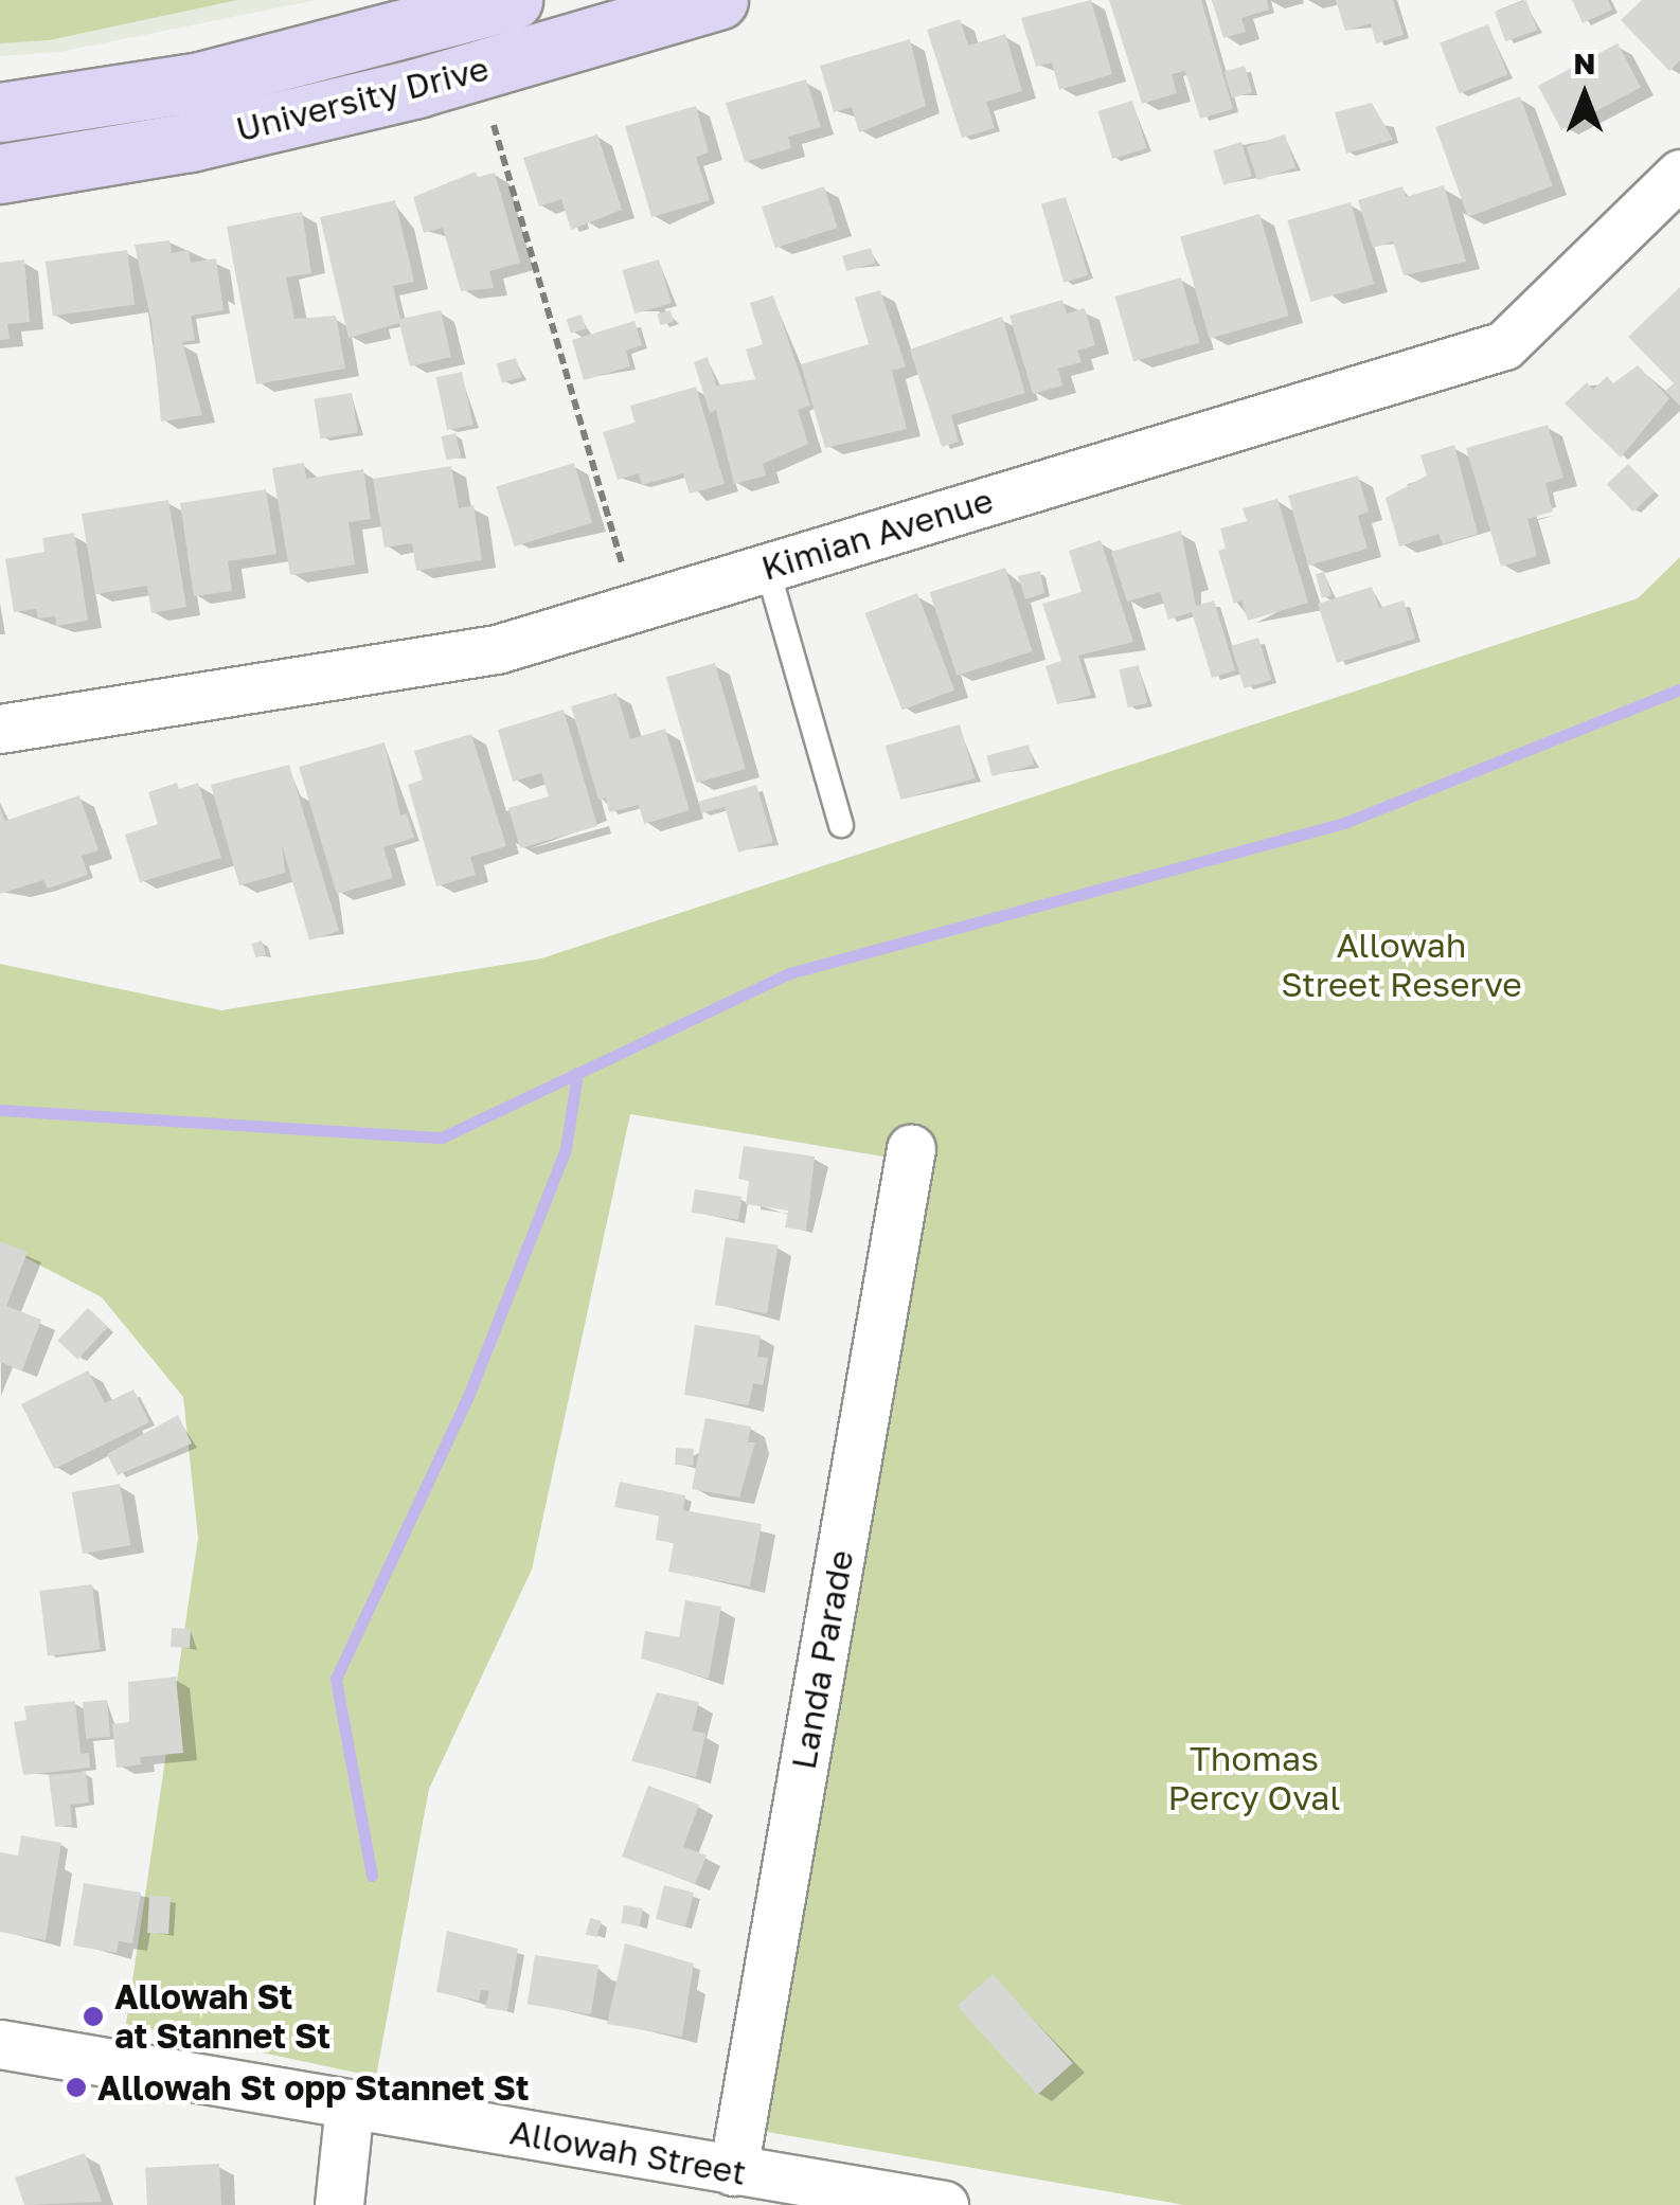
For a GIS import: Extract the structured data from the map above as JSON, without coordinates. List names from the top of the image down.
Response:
{
  "streets": {
    "main road": ["University Drive"],
    "street": ["Kimian Avenue", "Landa Parade", "Allowah Street"]
  },
  "crossings": [
    ["Landa Parade", "Allowah Street"]
  ],
  "parks": ["Allowah Street Reserve", "Thomas Percy Oval"],
  "places": ["Allowah St at Stannet St", "Allowah St opp Stannet St"],
  "north": "top"
}
